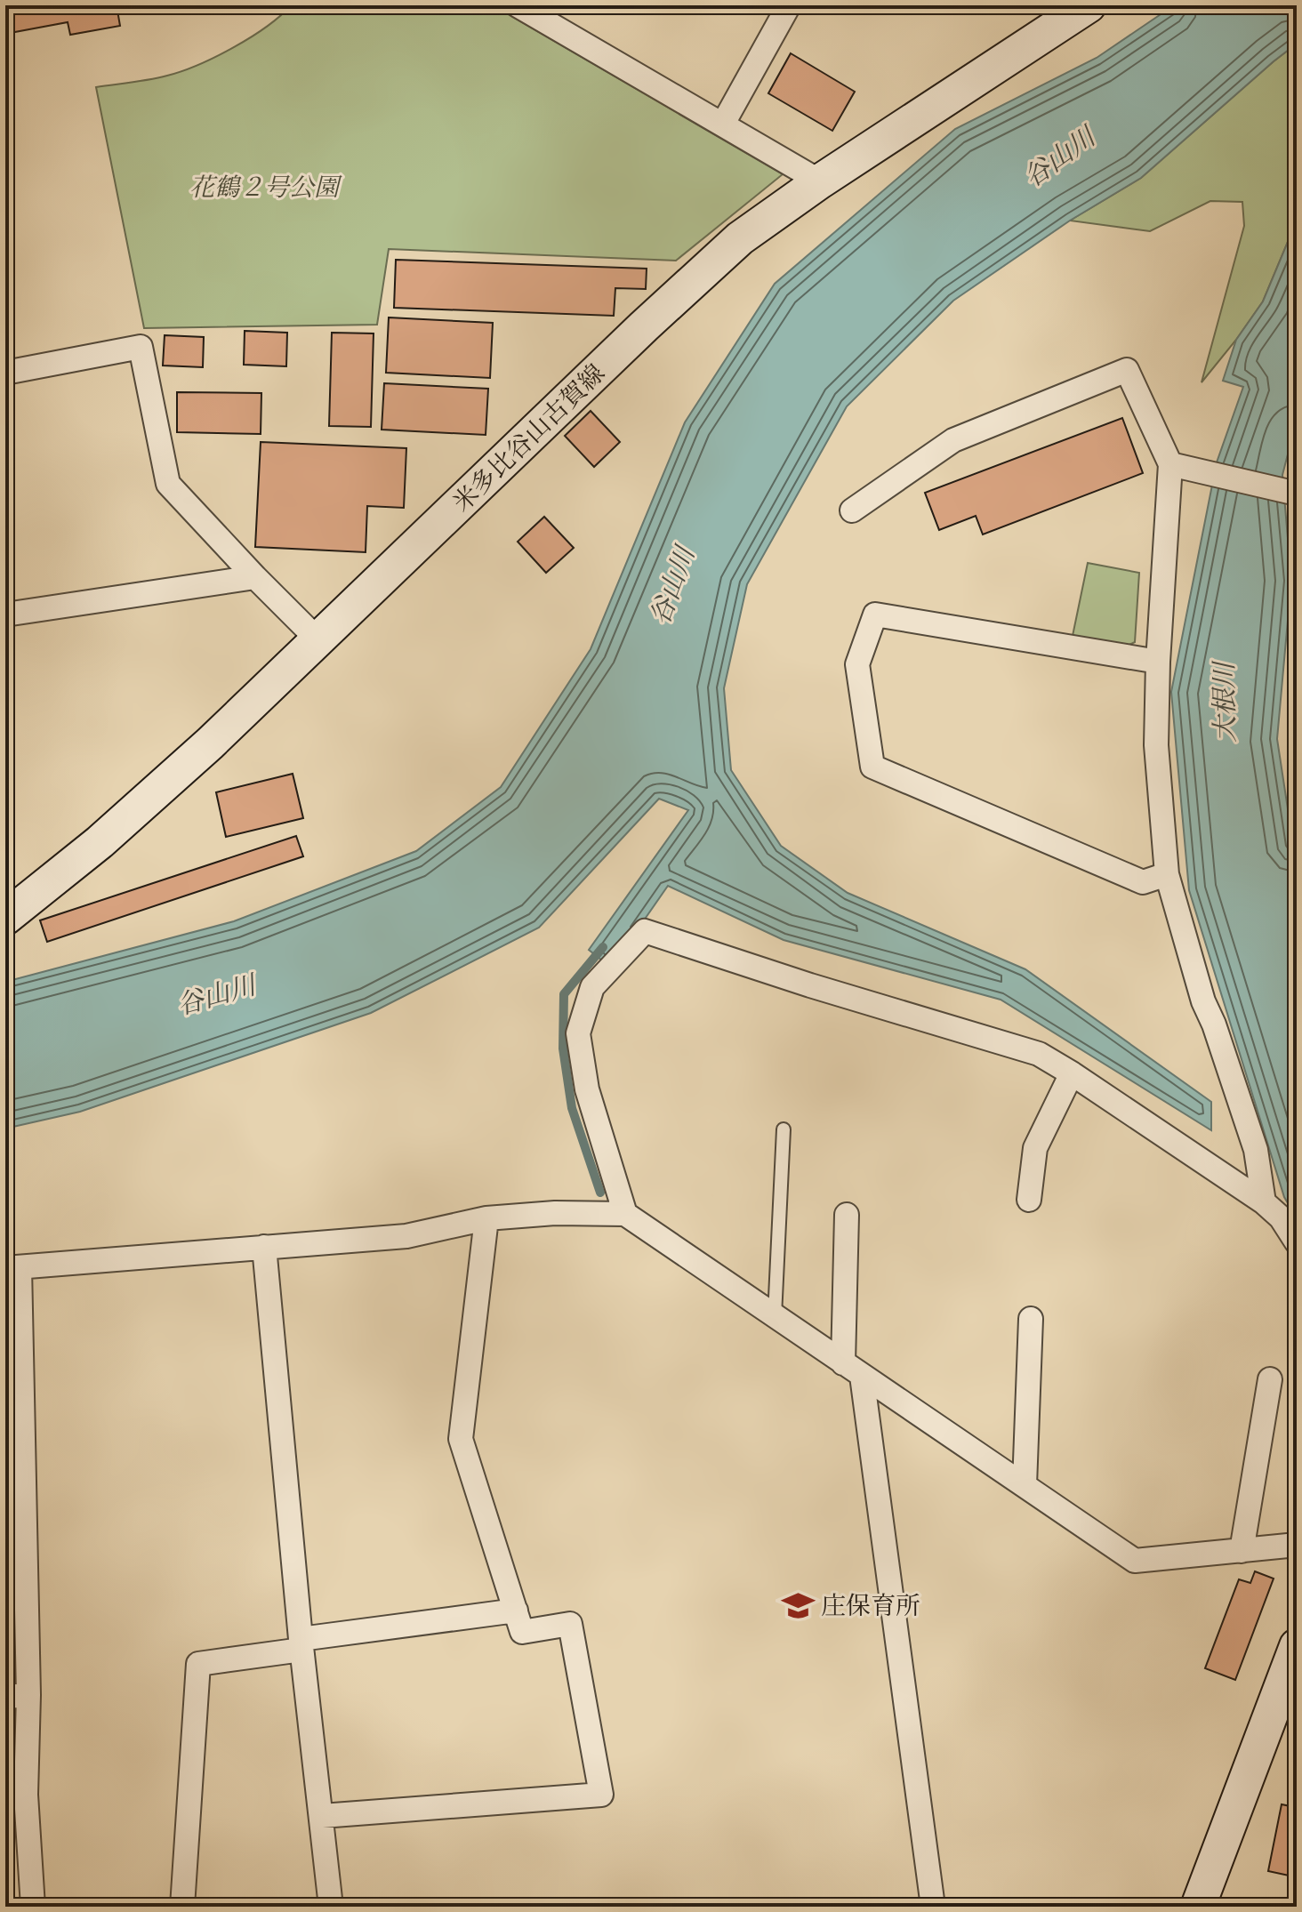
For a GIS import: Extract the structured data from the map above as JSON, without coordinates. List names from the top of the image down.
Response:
{
  "streets": {
    "main road": ["米多比谷山古賀線"]
  },
  "water": ["谷山川", "大根川"],
  "parks": ["花鶴２号公園"],
  "places": {
    "school or university": ["庄保育所"]
  }
}
